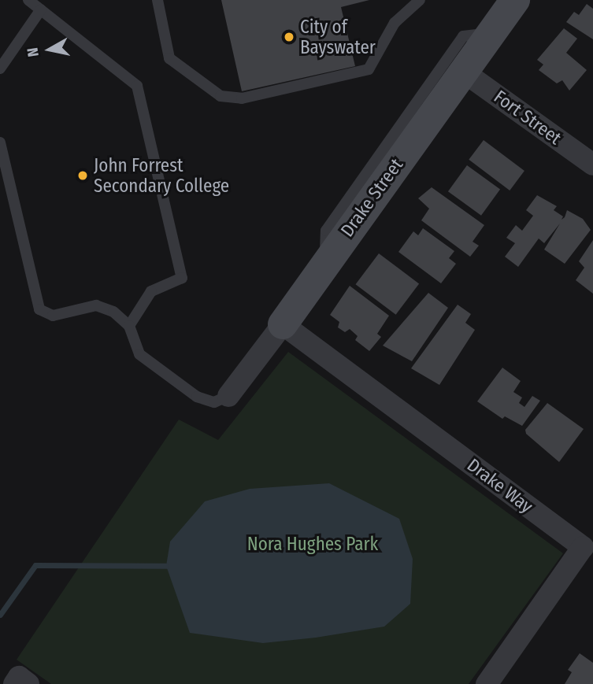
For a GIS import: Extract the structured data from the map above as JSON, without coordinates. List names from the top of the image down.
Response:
{
  "streets": {
    "street": ["Fort Street", "Drake Street", "Drake Way"]
  },
  "crossings": [
    ["Fort Street", "Drake Street"],
    ["Drake Street", "Drake Way"]
  ],
  "parks": ["Nora Hughes Park"],
  "places": ["City of Bayswater", "John Forrest Secondary College"],
  "north": "left"
}
